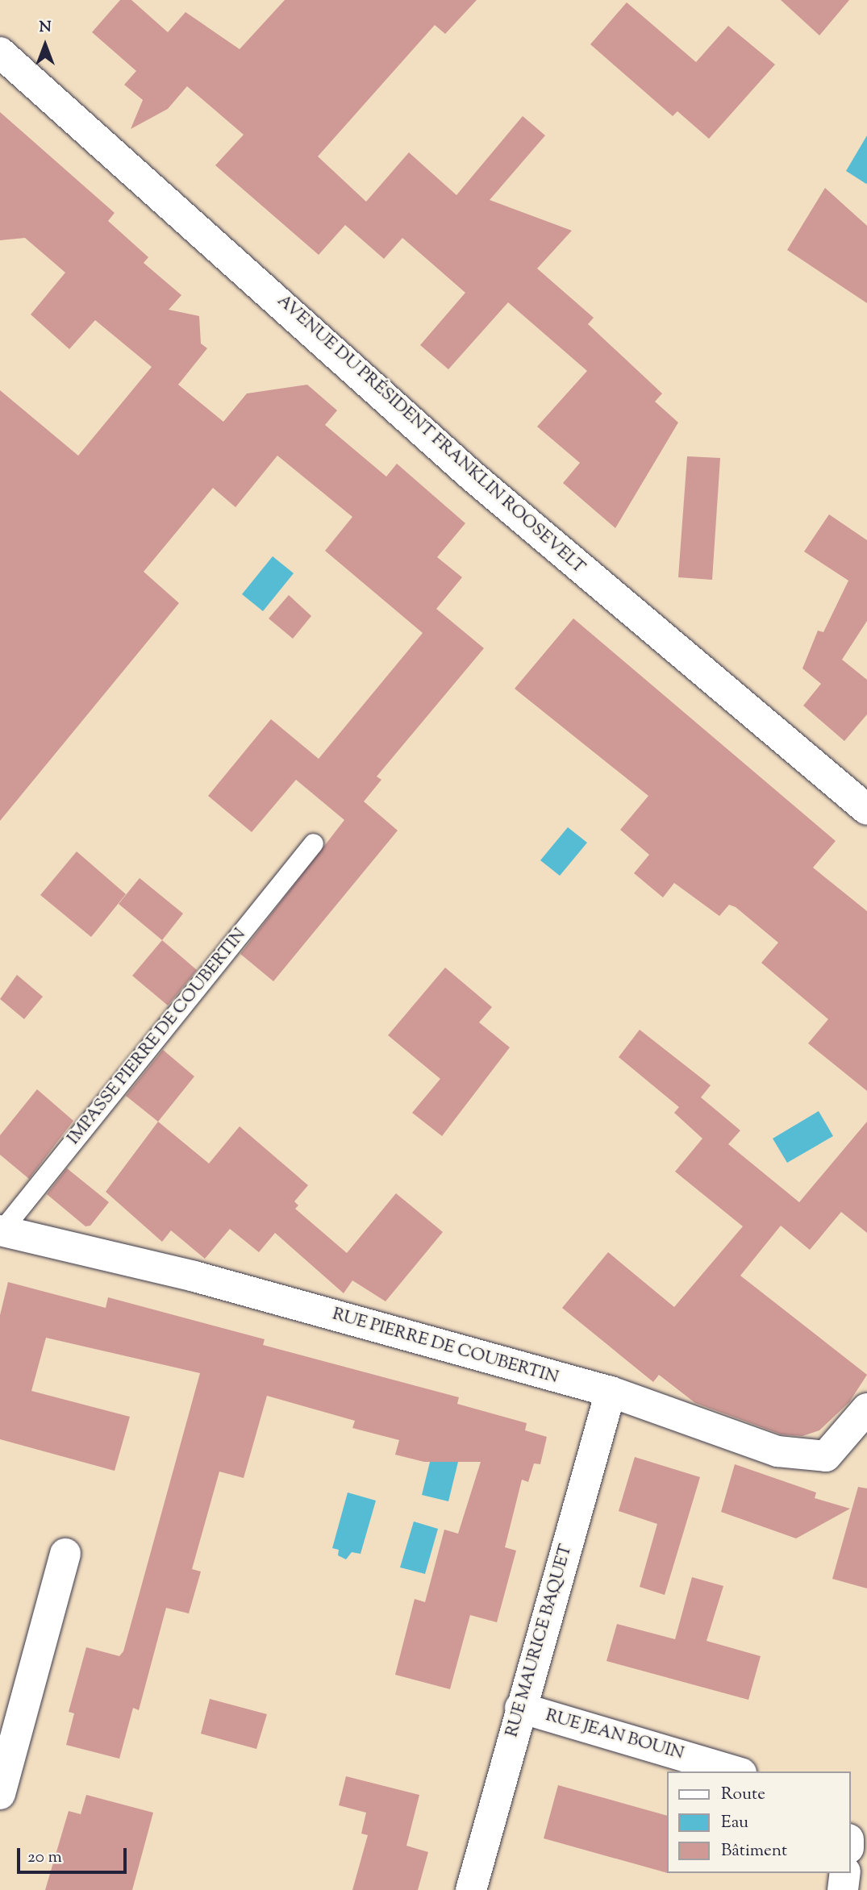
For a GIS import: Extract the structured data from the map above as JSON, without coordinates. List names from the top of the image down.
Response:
{
  "streets": {
    "street": [
      "AVENUE DU PRÉSIDENT FRANKLIN ROOSEVELT",
      "RUE PIERRE DE COUBERTIN",
      "RUE MAURICE BAQUET",
      "RUE JEAN BOUIN"
    ],
    "lane": ["IMPASSE PIERRE DE COUBERTIN"]
  },
  "crossings": [
    ["IMPASSE PIERRE DE COUBERTIN", "RUE PIERRE DE COUBERTIN"],
    ["RUE PIERRE DE COUBERTIN", "RUE MAURICE BAQUET"],
    ["RUE MAURICE BAQUET", "RUE JEAN BOUIN"]
  ],
  "legend": ["Route", "Eau", "Bâtiment"],
  "scale_bar": "20 m",
  "north": "top"
}
